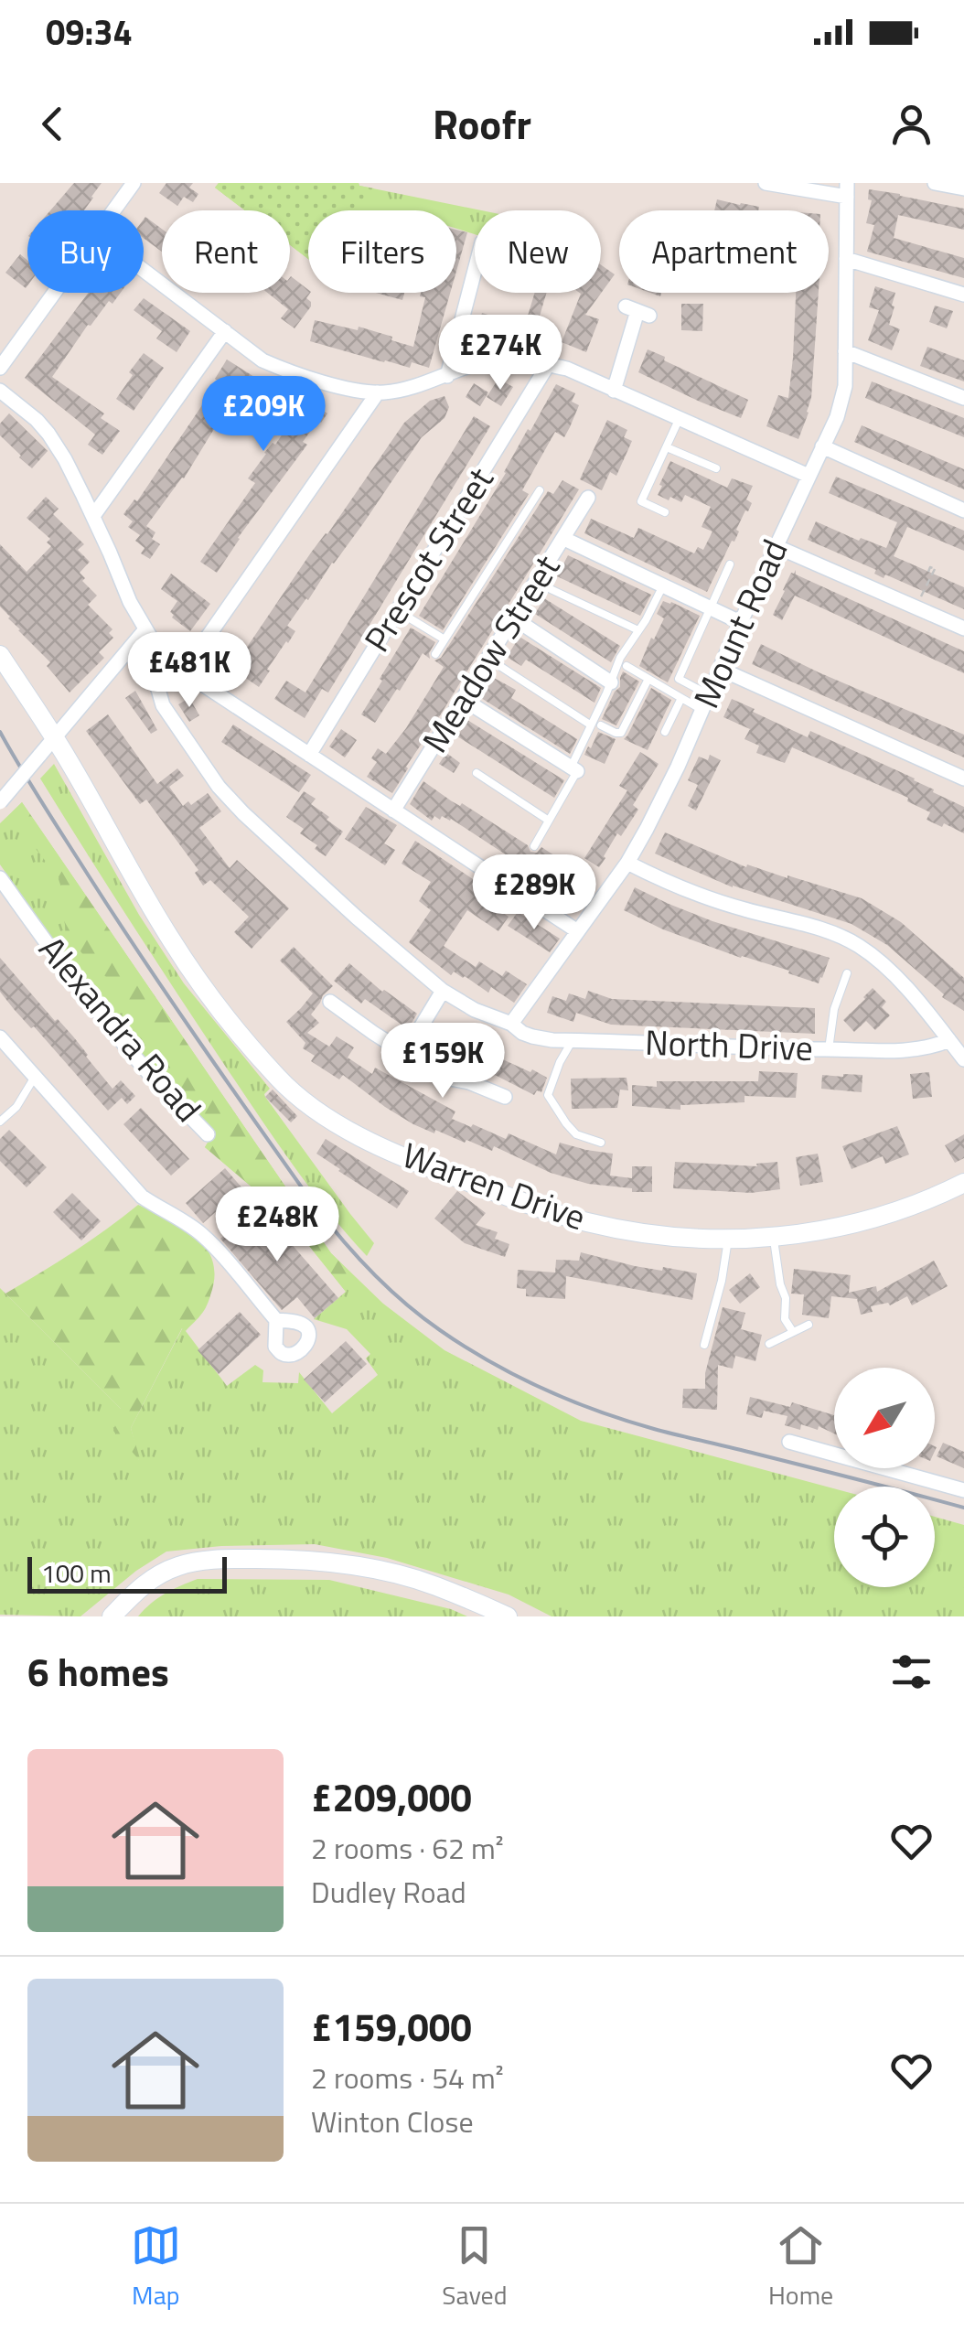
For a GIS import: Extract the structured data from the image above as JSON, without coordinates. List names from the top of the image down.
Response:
{
  "streets": {
    "street": [
      "Prescot Street",
      "Mount Road",
      "Meadow Street",
      "Alexandra Road",
      "North Drive",
      "Warren Drive"
    ]
  },
  "crossings": [
    ["Mount Road", "North Drive"]
  ],
  "scale_bar": "100 m",
  "north": "bottom left",
  "page": {
    "status": "09:34",
    "header": "Roofr",
    "chip": [
      "Buy",
      "Rent",
      "Filters",
      "New",
      "Apartment"
    ],
    "price": [
      "£274K",
      "£209K",
      "£481K",
      "£289K",
      "£159K",
      "£248K"
    ],
    "scale": "100 m",
    "heading": "6 homes",
    "list": [
      {
        "name": "£209,000",
        "note": "2 rooms · 62 m² · Dudley Road"
      },
      {
        "name": "£159,000",
        "note": "2 rooms · 54 m² · Winton Close"
      }
    ],
    "tabs": ["Map", "Saved", "Home"]
  }
}
